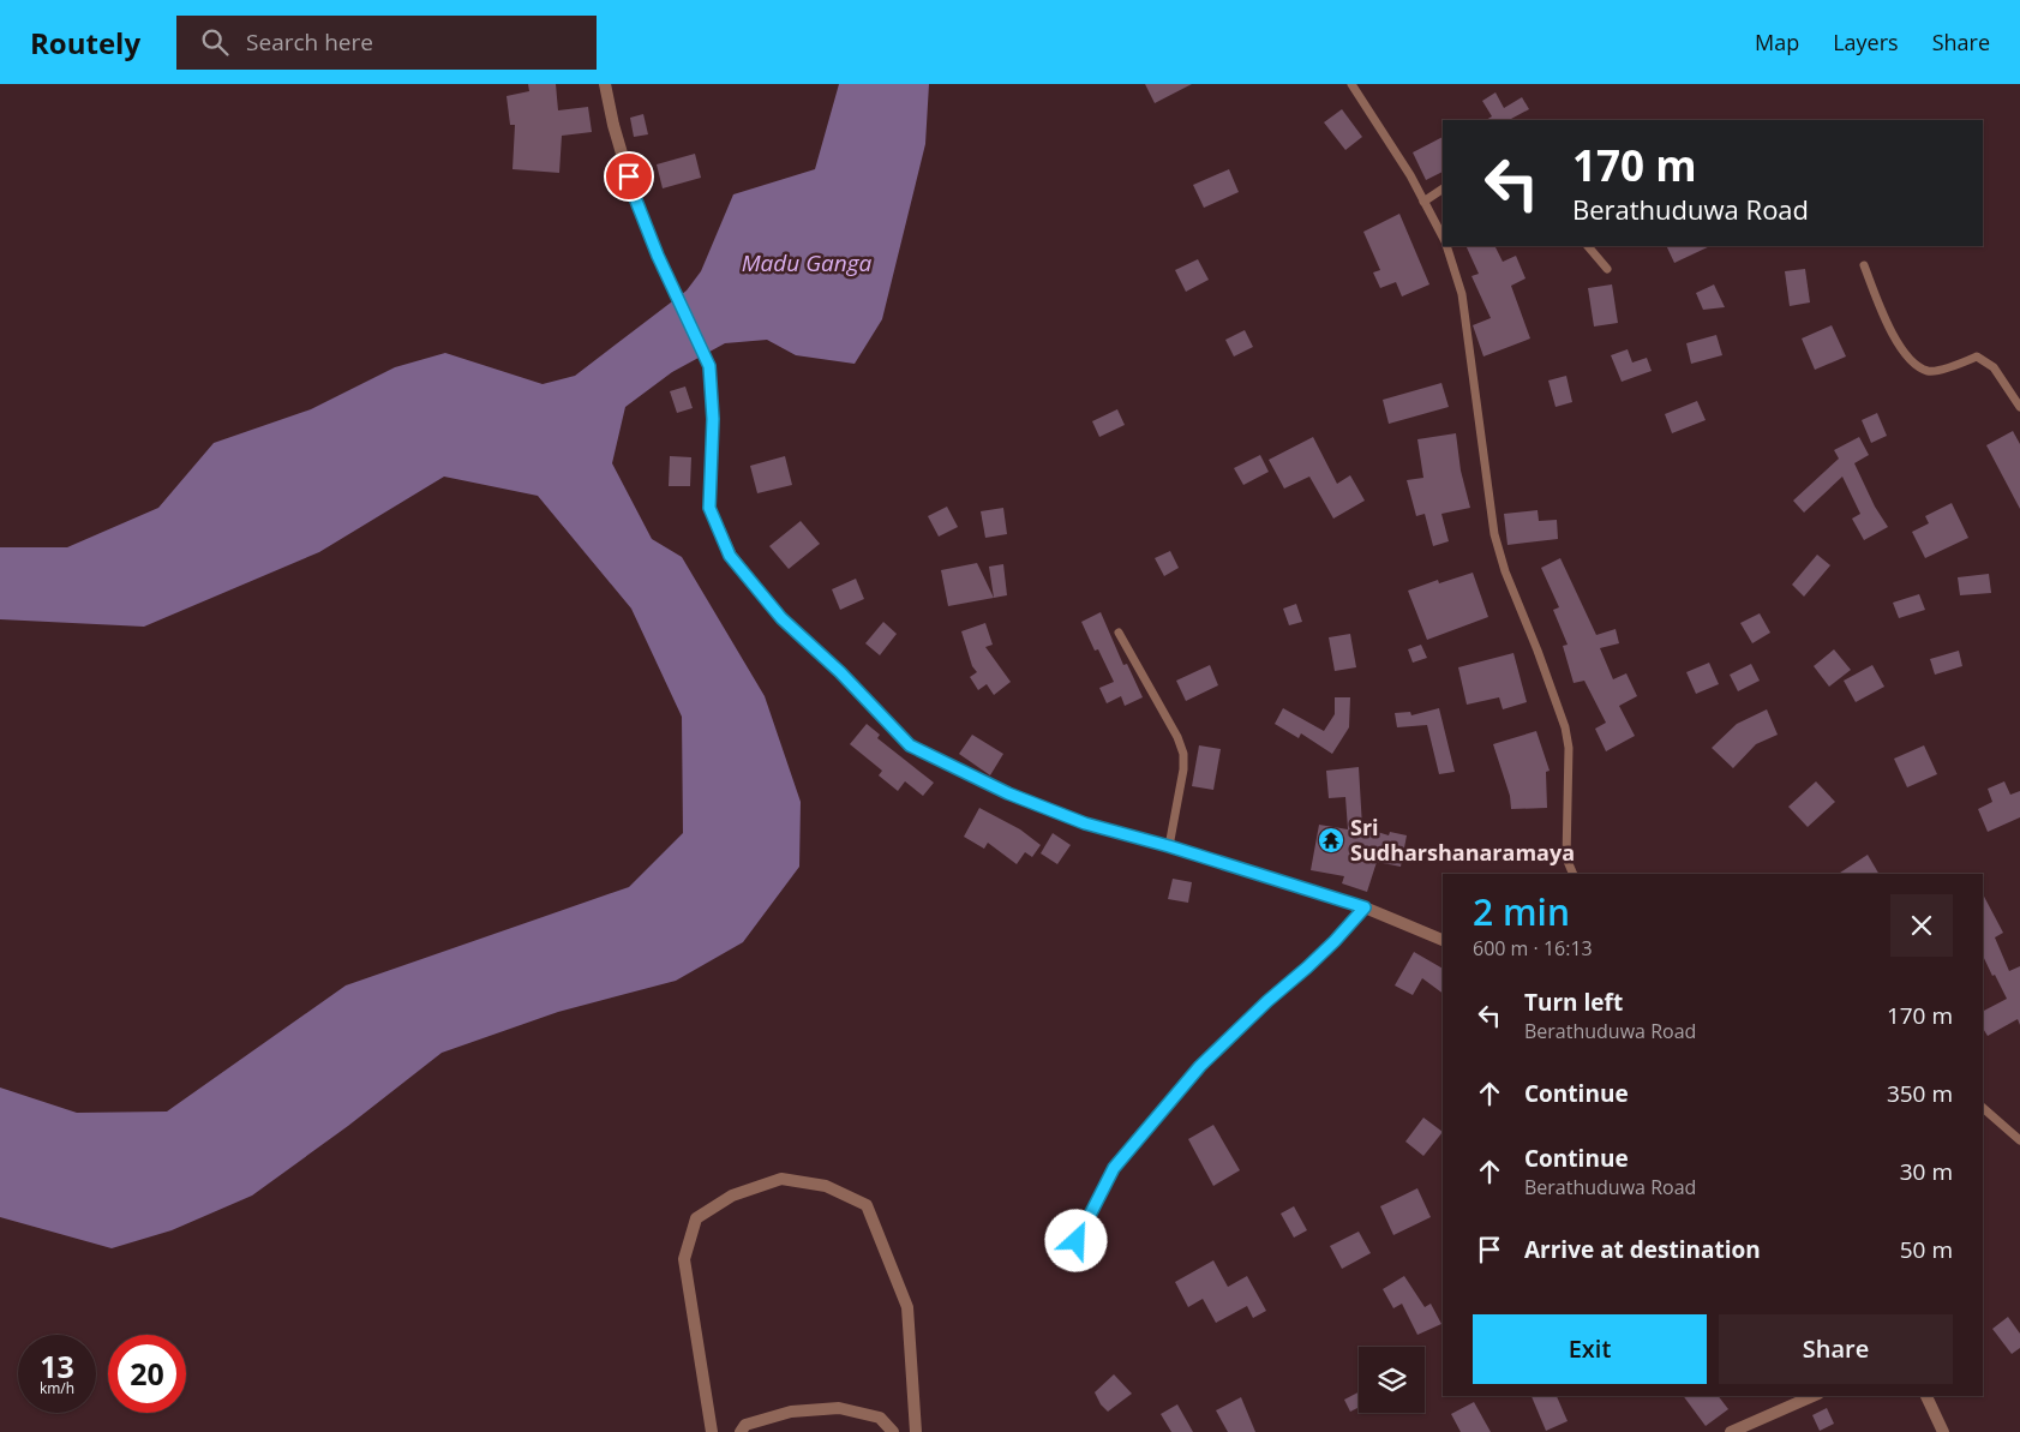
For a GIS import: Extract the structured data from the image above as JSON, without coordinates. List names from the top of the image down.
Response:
{
  "water": ["Madu Ganga"],
  "places": {
    "temple": ["Sri Sudharshanaramaya"]
  },
  "page": {
    "header": "Routely",
    "search": "Search here",
    "nav": ["Map", "Layers", "Share"],
    "turn": ["170 m", "Berathuduwa Road"],
    "heading": ["2 min", "600 m · 16:13"],
    "list": [
      {
        "name": "Turn left",
        "note": "Berathuduwa Road",
        "value": "170 m"
      },
      {
        "name": "Continue",
        "value": "350 m"
      },
      {
        "name": "Continue",
        "note": "Berathuduwa Road",
        "value": "30 m"
      },
      {
        "name": "Arrive at destination",
        "value": "50 m"
      }
    ],
    "buttons": ["Exit", "Share"],
    "speed": "13 km/h",
    "limit": "20"
  }
}
